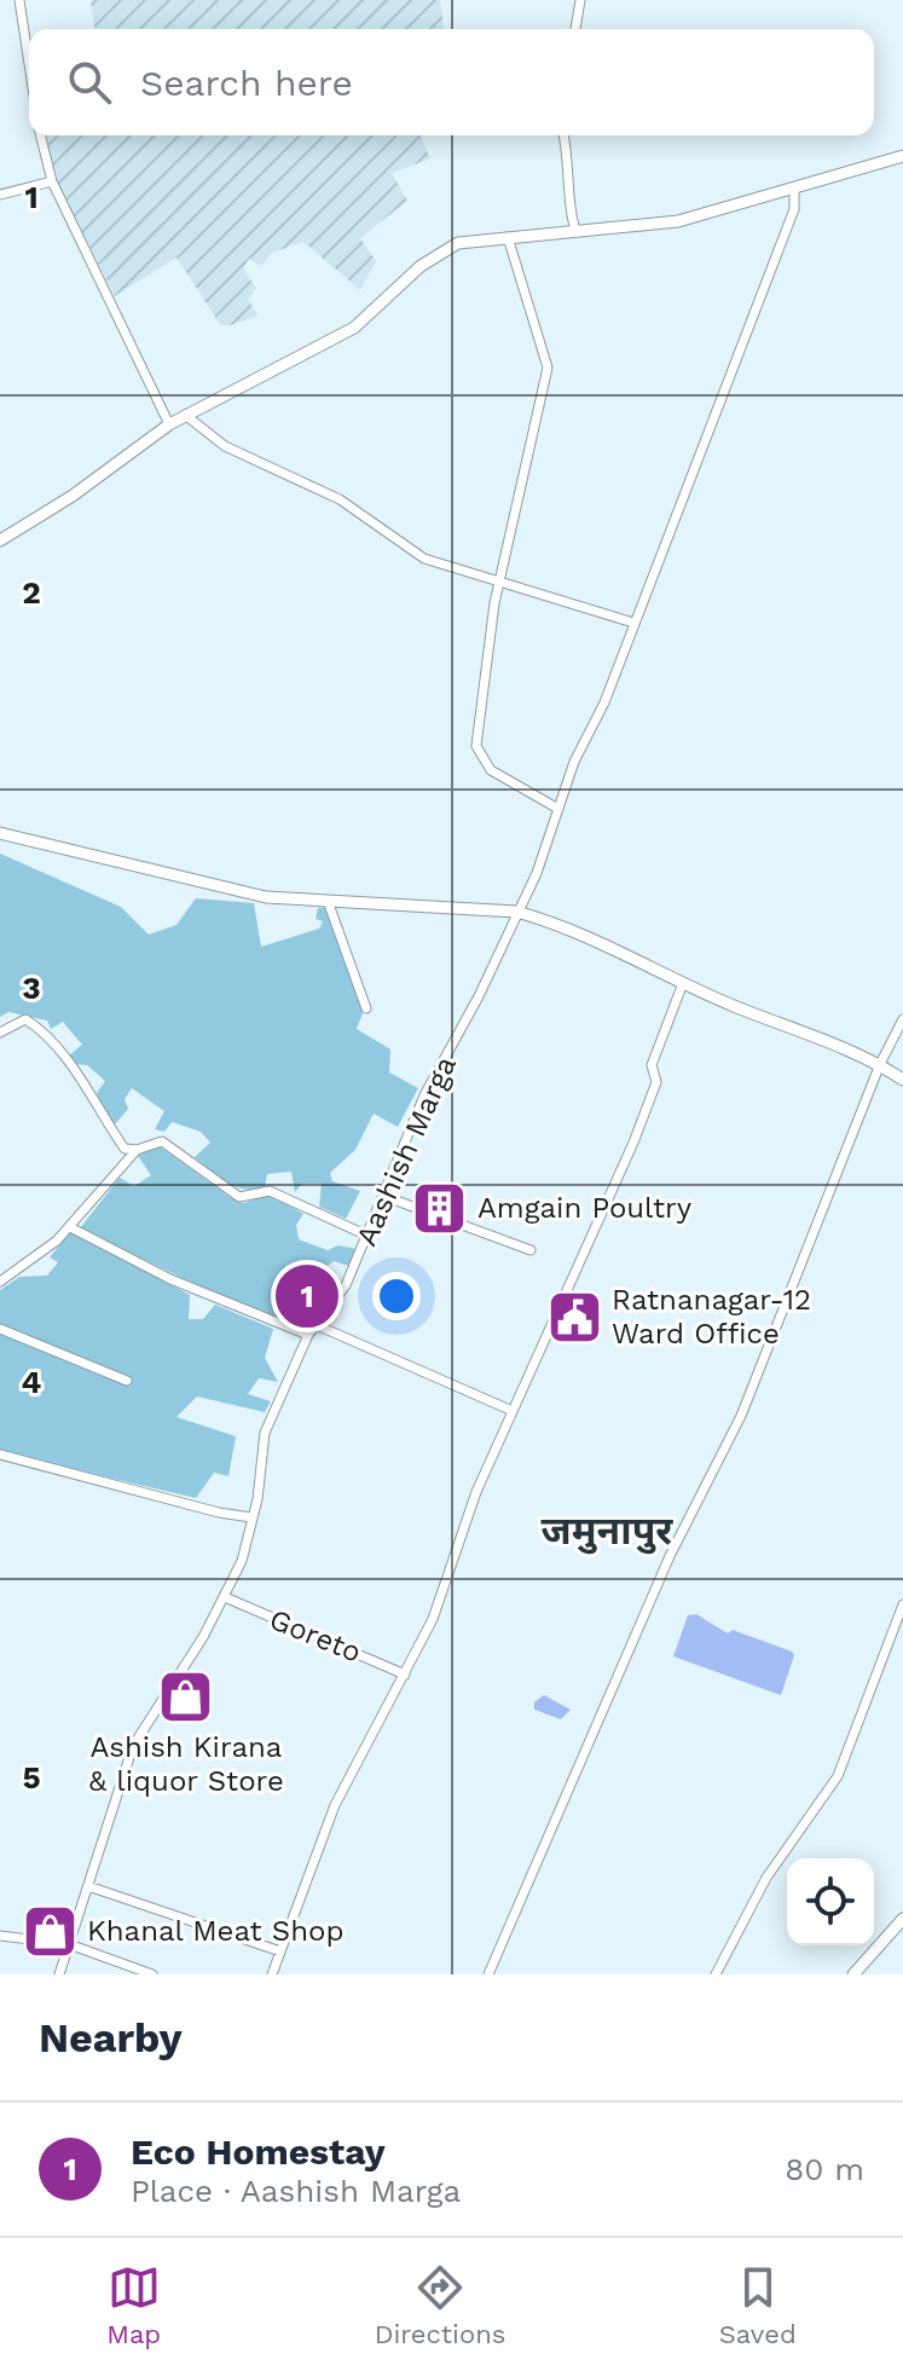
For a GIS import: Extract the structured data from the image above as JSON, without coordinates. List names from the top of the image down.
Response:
{
  "streets": {
    "street": ["Aashish Marga", "Goreto"]
  },
  "crossings": [
    ["Aashish Marga", "Goreto"]
  ],
  "districts": ["जमुनापुर"],
  "places": {
    "building": ["Amgain Poultry"],
    "public building": ["Ratnanagar-12 Ward Office"],
    "shop": ["Ashish Kirana & liquor Store", "Khanal Meat Shop"]
  },
  "page": {
    "search": "Search here",
    "pins": "1",
    "heading": "Nearby",
    "list": [
      {
        "mark": "1",
        "name": "Eco Homestay",
        "note": "Place · Aashish Marga",
        "value": "80 m"
      }
    ],
    "nav": ["Map", "Directions", "Saved"]
  },
  "grid": {
    "rows": [
      "1",
      "2",
      "3",
      "4",
      "5"
    ]
  }
}
